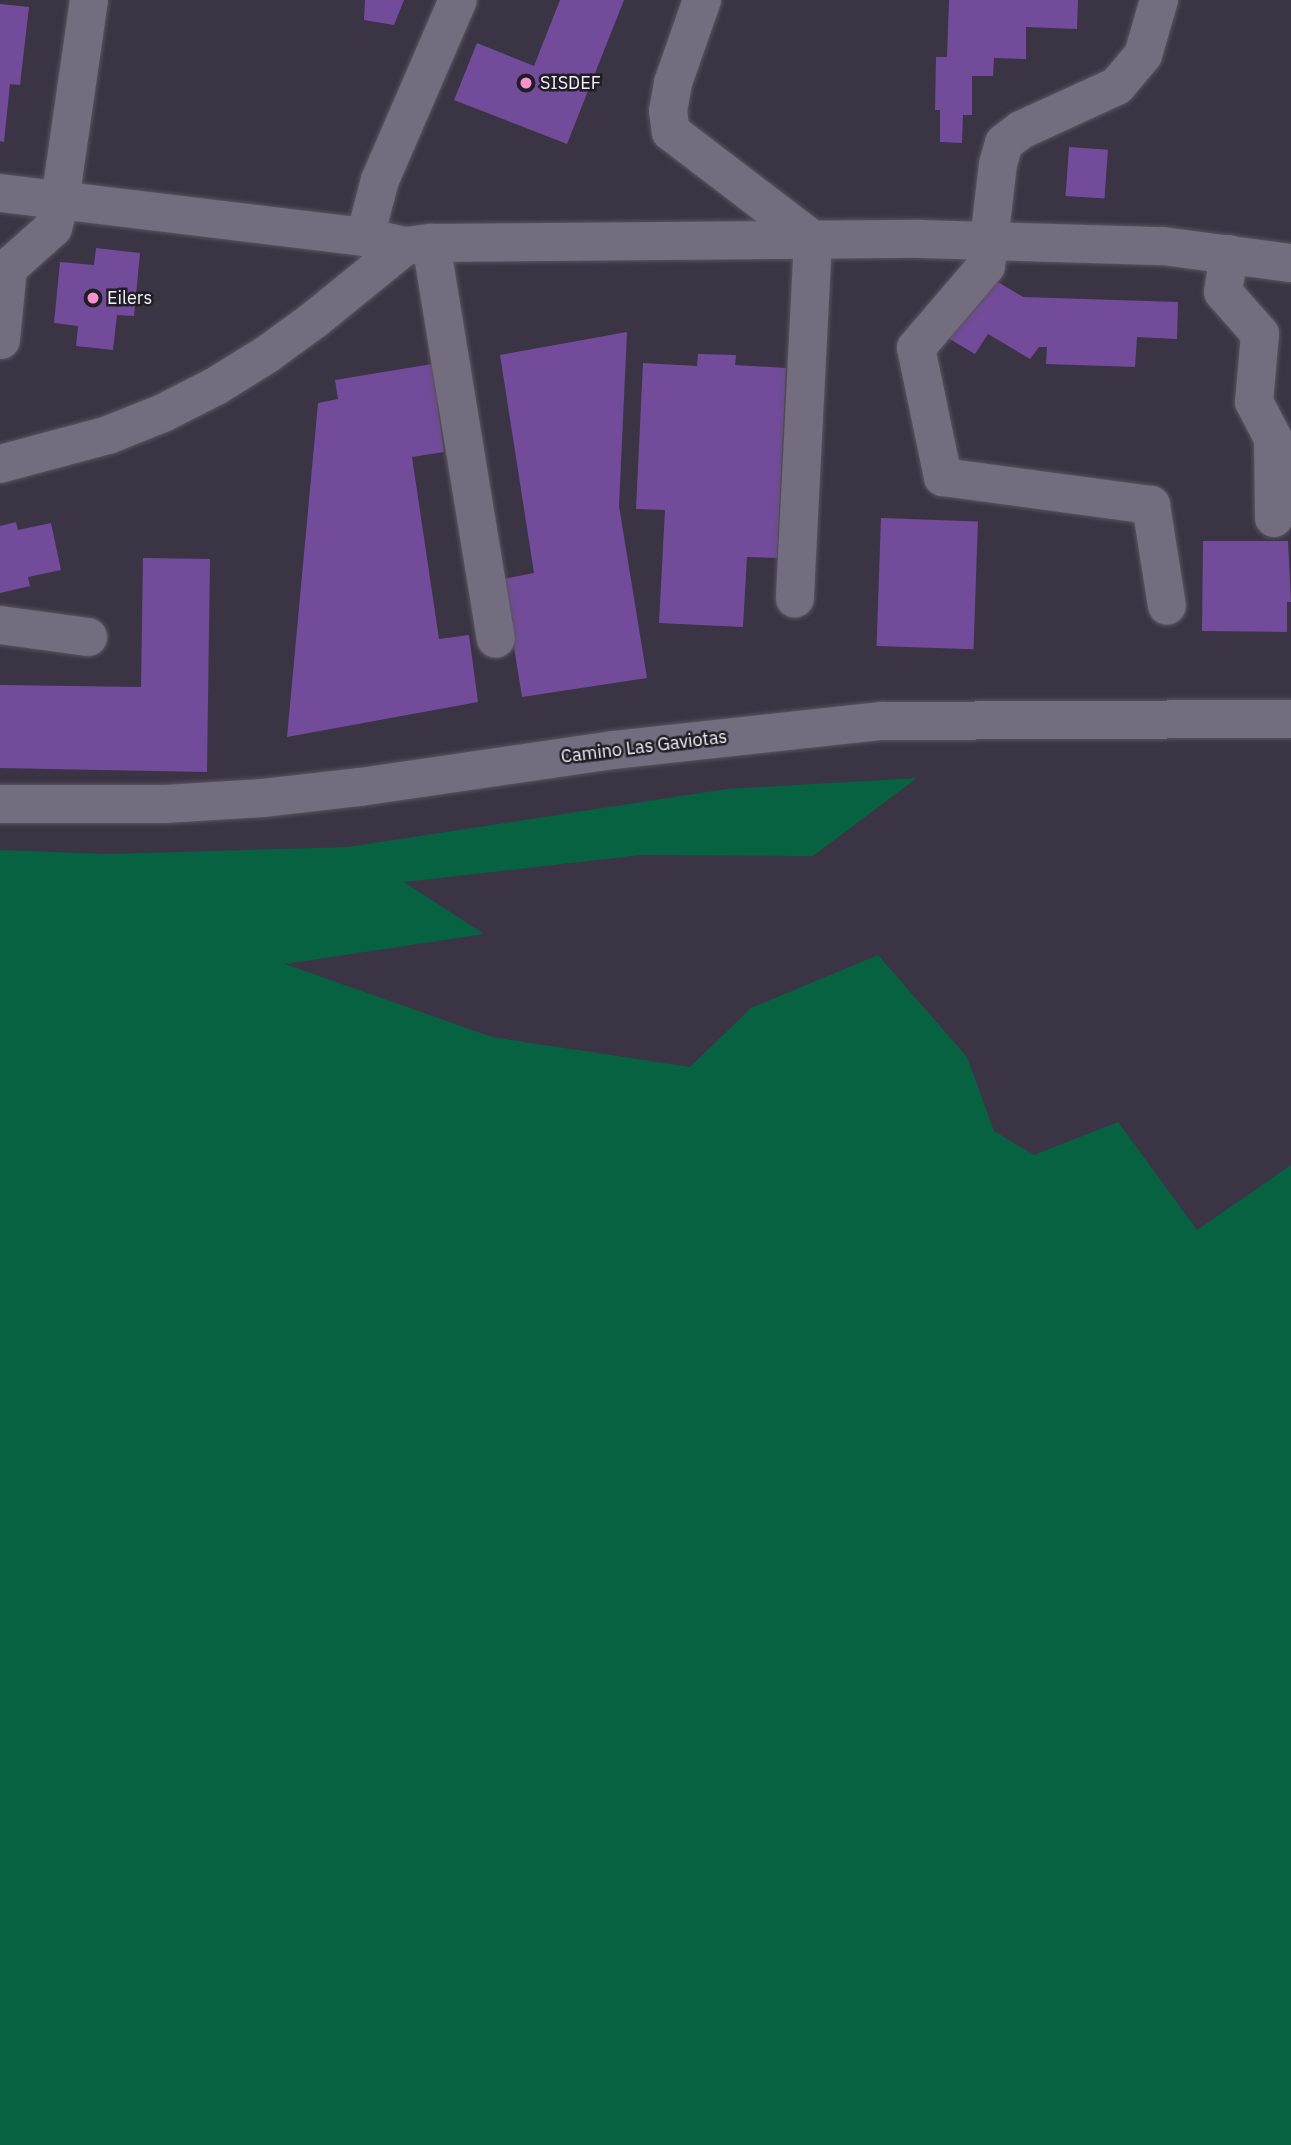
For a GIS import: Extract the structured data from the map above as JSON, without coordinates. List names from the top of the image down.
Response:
{
  "streets": {
    "street": ["Camino Las Gaviotas"]
  },
  "places": ["SISDEF", "Eilers"]
}
